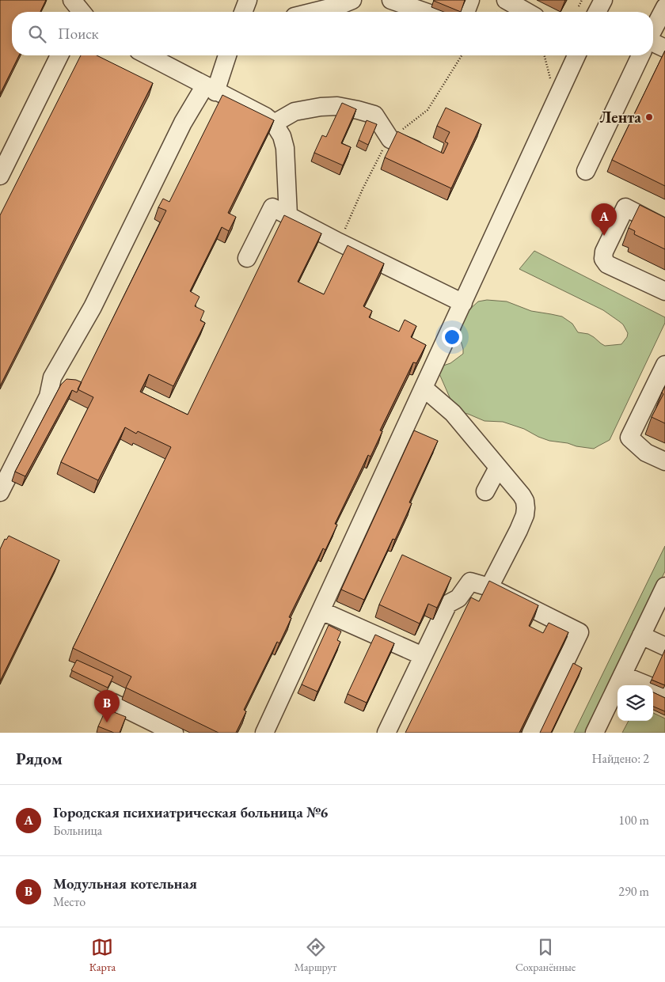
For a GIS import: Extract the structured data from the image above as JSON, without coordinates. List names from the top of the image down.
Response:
{
  "places": ["Лента"],
  "page": {
    "search": "Поиск",
    "pins": ["A", "B"],
    "heading": ["Рядом", "Найдено: 2"],
    "list": [
      {
        "mark": "A",
        "name": "Городская психиатрическая больница №6",
        "note": "Больница",
        "value": "100 m"
      },
      {
        "mark": "B",
        "name": "Модульная котельная",
        "note": "Место",
        "value": "290 m"
      }
    ],
    "nav": ["Карта", "Маршрут", "Сохранённые"]
  }
}
